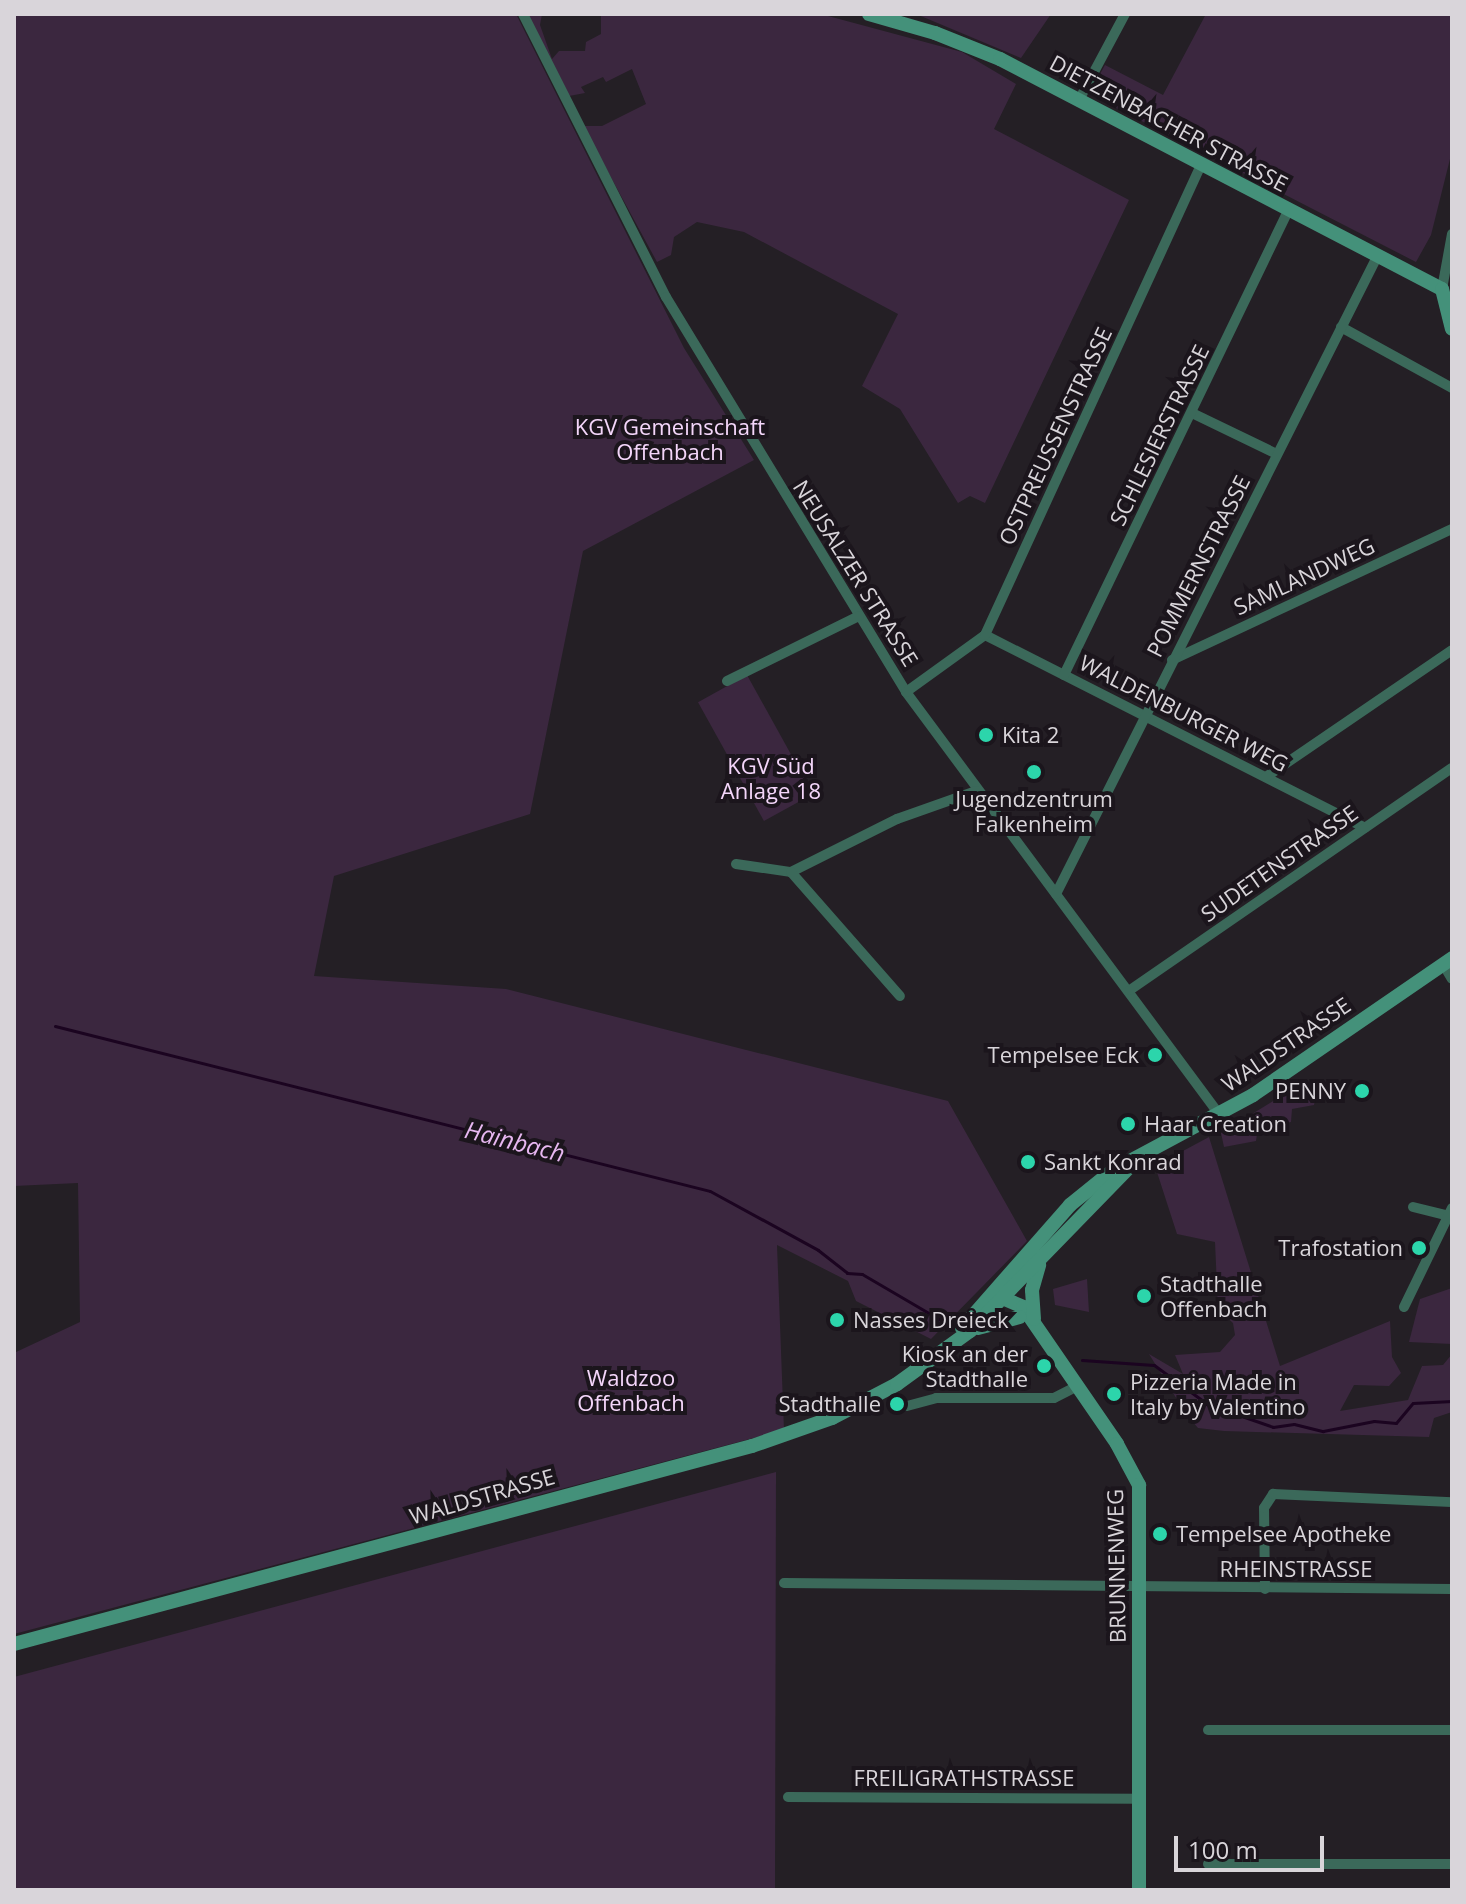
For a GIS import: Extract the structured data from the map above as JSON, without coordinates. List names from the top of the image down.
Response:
{
  "streets": {
    "main road": ["DIETZENBACHER STRASSE", "WALDSTRASSE", "BRUNNENWEG"],
    "street": [
      "SCHLESIERSTRASSE",
      "OSTPREUSSENSTRASSE",
      "POMMERNSTRASSE",
      "NEUSALZER STRASSE",
      "SAMLANDWEG",
      "WALDENBURGER WEG",
      "SUDETENSTRASSE",
      "RHEINSTRASSE",
      "FREILIGRATHSTRASSE"
    ]
  },
  "crossings": [
    ["DIETZENBACHER STRASSE", "SCHLESIERSTRASSE"],
    ["DIETZENBACHER STRASSE", "OSTPREUSSENSTRASSE"],
    ["DIETZENBACHER STRASSE", "POMMERNSTRASSE"],
    ["SCHLESIERSTRASSE", "WALDENBURGER WEG"],
    ["OSTPREUSSENSTRASSE", "NEUSALZER STRASSE"],
    ["OSTPREUSSENSTRASSE", "WALDENBURGER WEG"],
    ["POMMERNSTRASSE", "NEUSALZER STRASSE"],
    ["POMMERNSTRASSE", "SAMLANDWEG"],
    ["POMMERNSTRASSE", "WALDENBURGER WEG"],
    ["NEUSALZER STRASSE", "SUDETENSTRASSE"],
    ["NEUSALZER STRASSE", "WALDSTRASSE"],
    ["WALDENBURGER WEG", "SUDETENSTRASSE"],
    ["WALDSTRASSE", "BRUNNENWEG"],
    ["BRUNNENWEG", "RHEINSTRASSE"],
    ["BRUNNENWEG", "FREILIGRATHSTRASSE"]
  ],
  "water": ["Hainbach"],
  "parks": ["KGV Gemeinschaft Offenbach", "KGV Süd Anlage 18", "Waldzoo Offenbach"],
  "places": [
    "Kita 2",
    "Jugendzentrum Falkenheim",
    "Tempelsee Eck",
    "PENNY",
    "Haar Creation",
    "Sankt Konrad",
    "Trafostation",
    "Stadthalle Offenbach",
    "Nasses Dreieck",
    "Kiosk an der Stadthalle",
    "Pizzeria Made in Italy by Valentino",
    "Stadthalle",
    "Tempelsee Apotheke"
  ],
  "scale_bar": "100 m"
}
